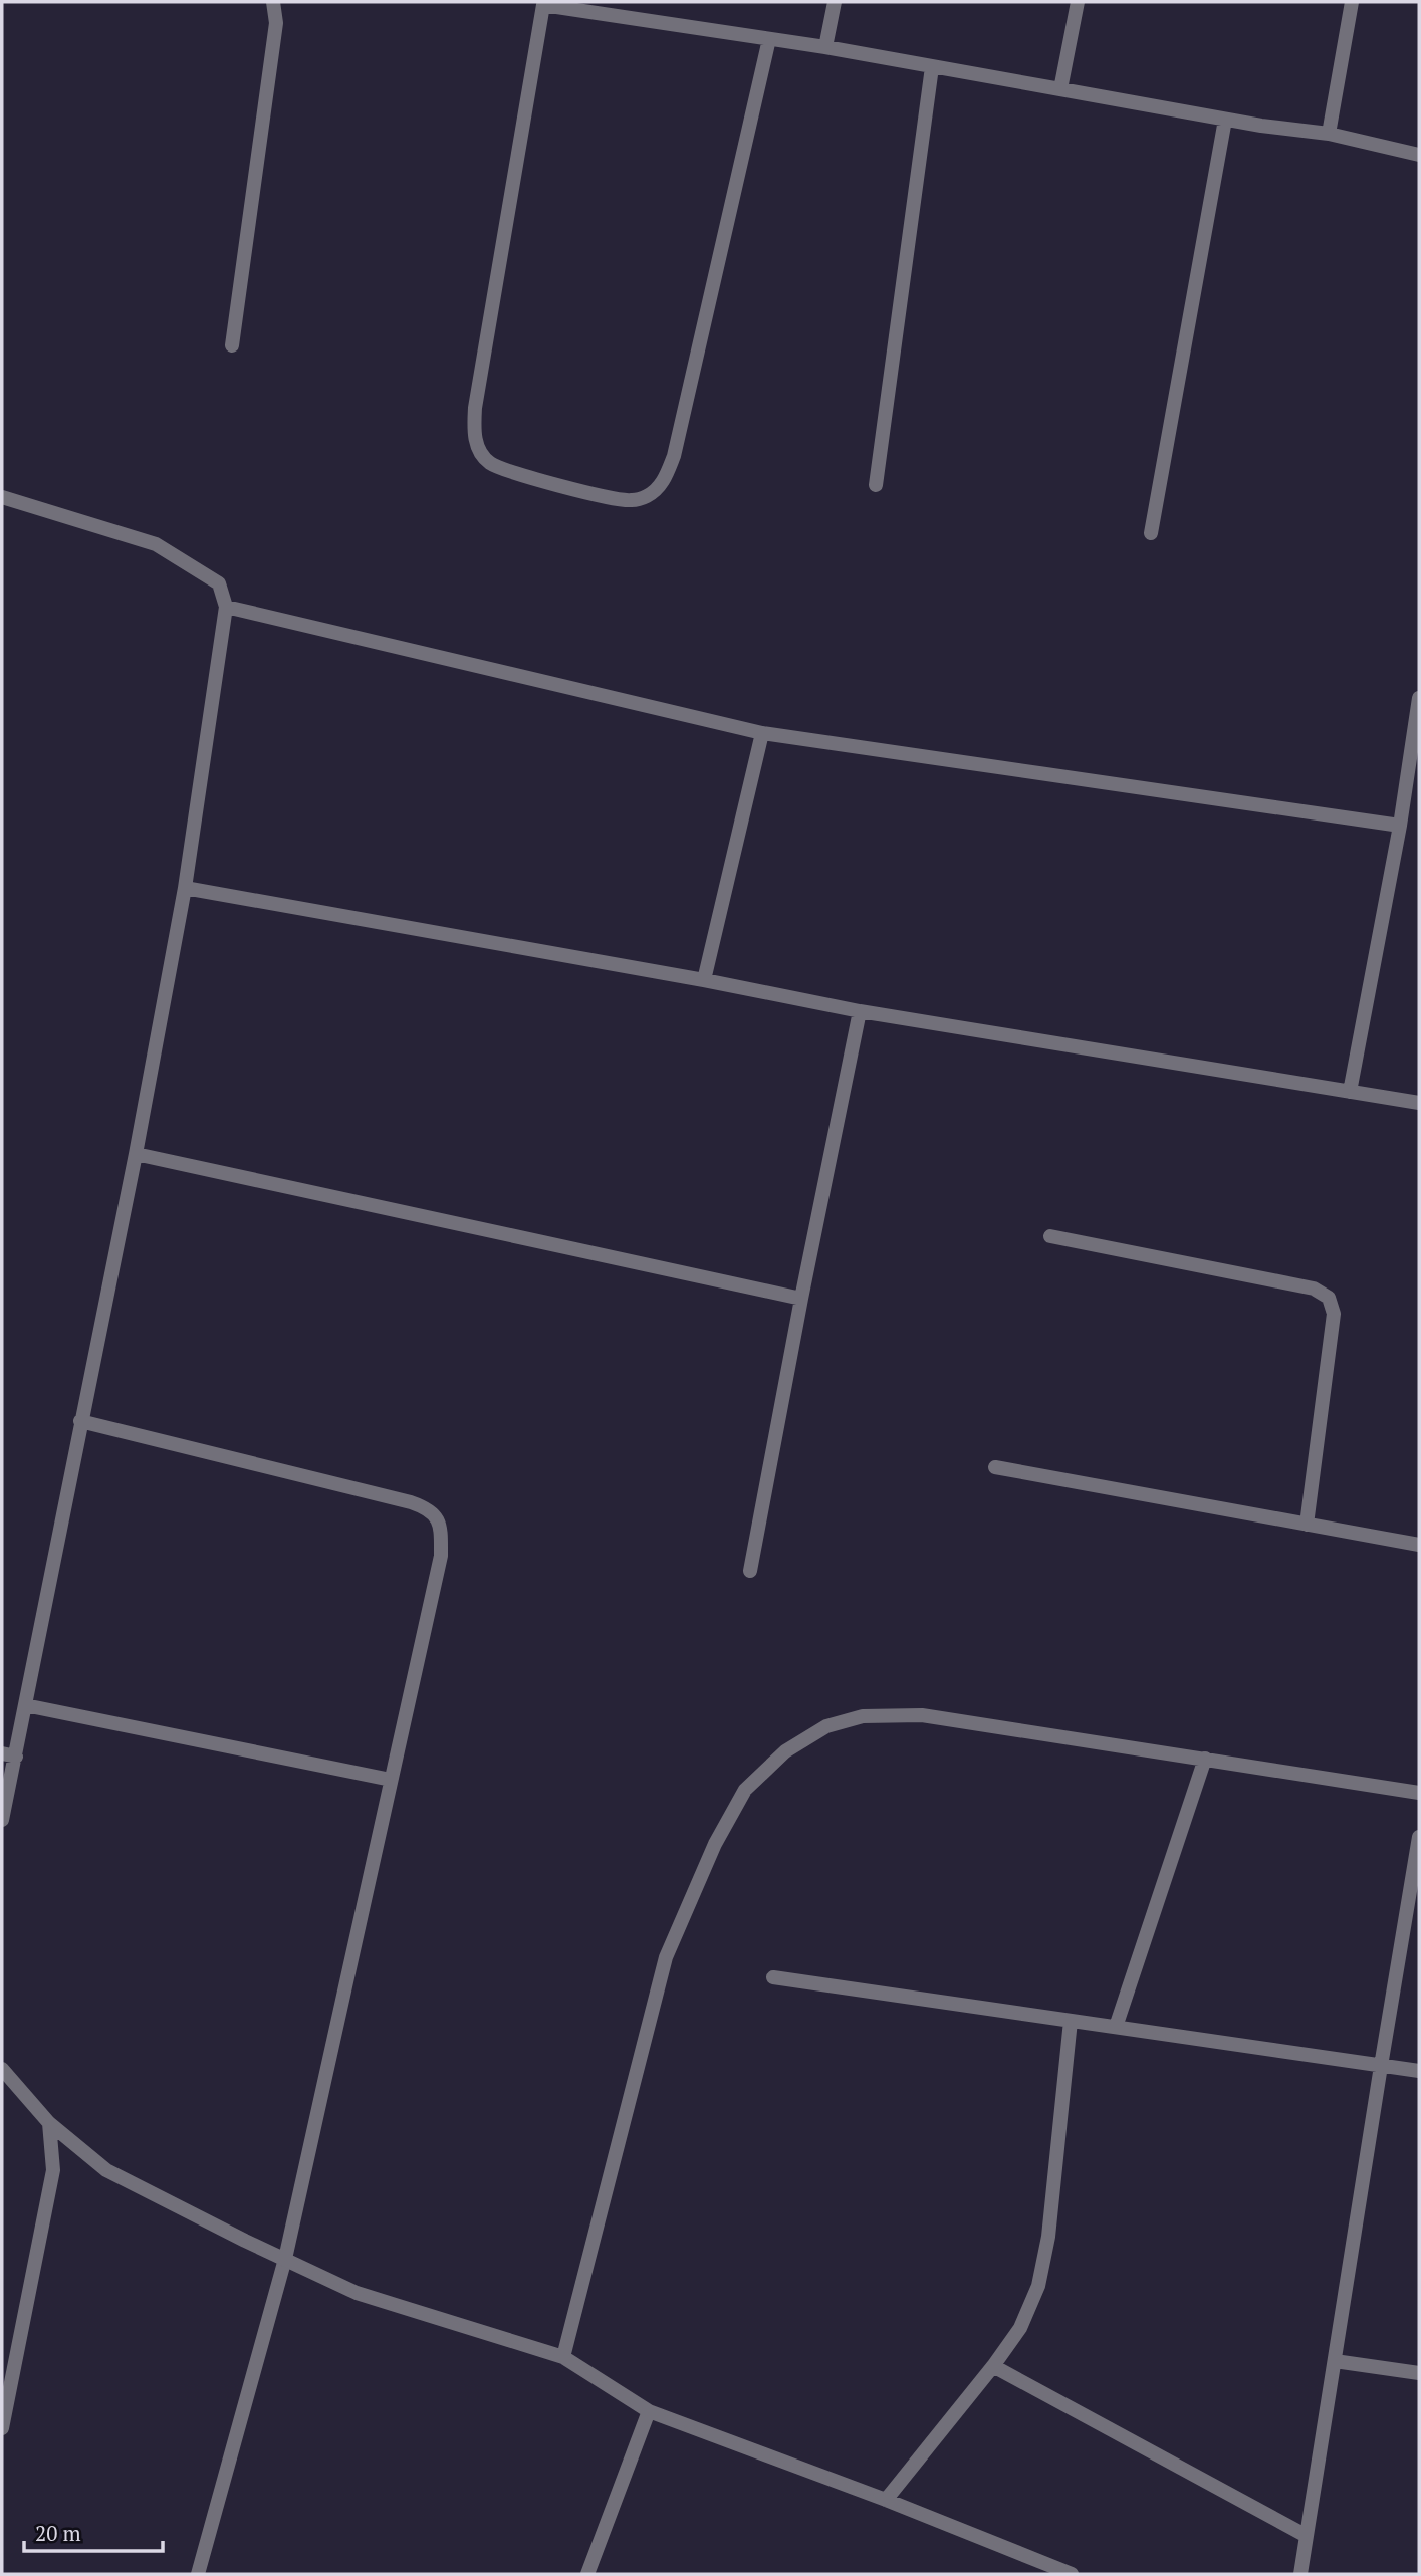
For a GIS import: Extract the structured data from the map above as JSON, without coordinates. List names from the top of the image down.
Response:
{
  "scale_bar": "20 m"
}
